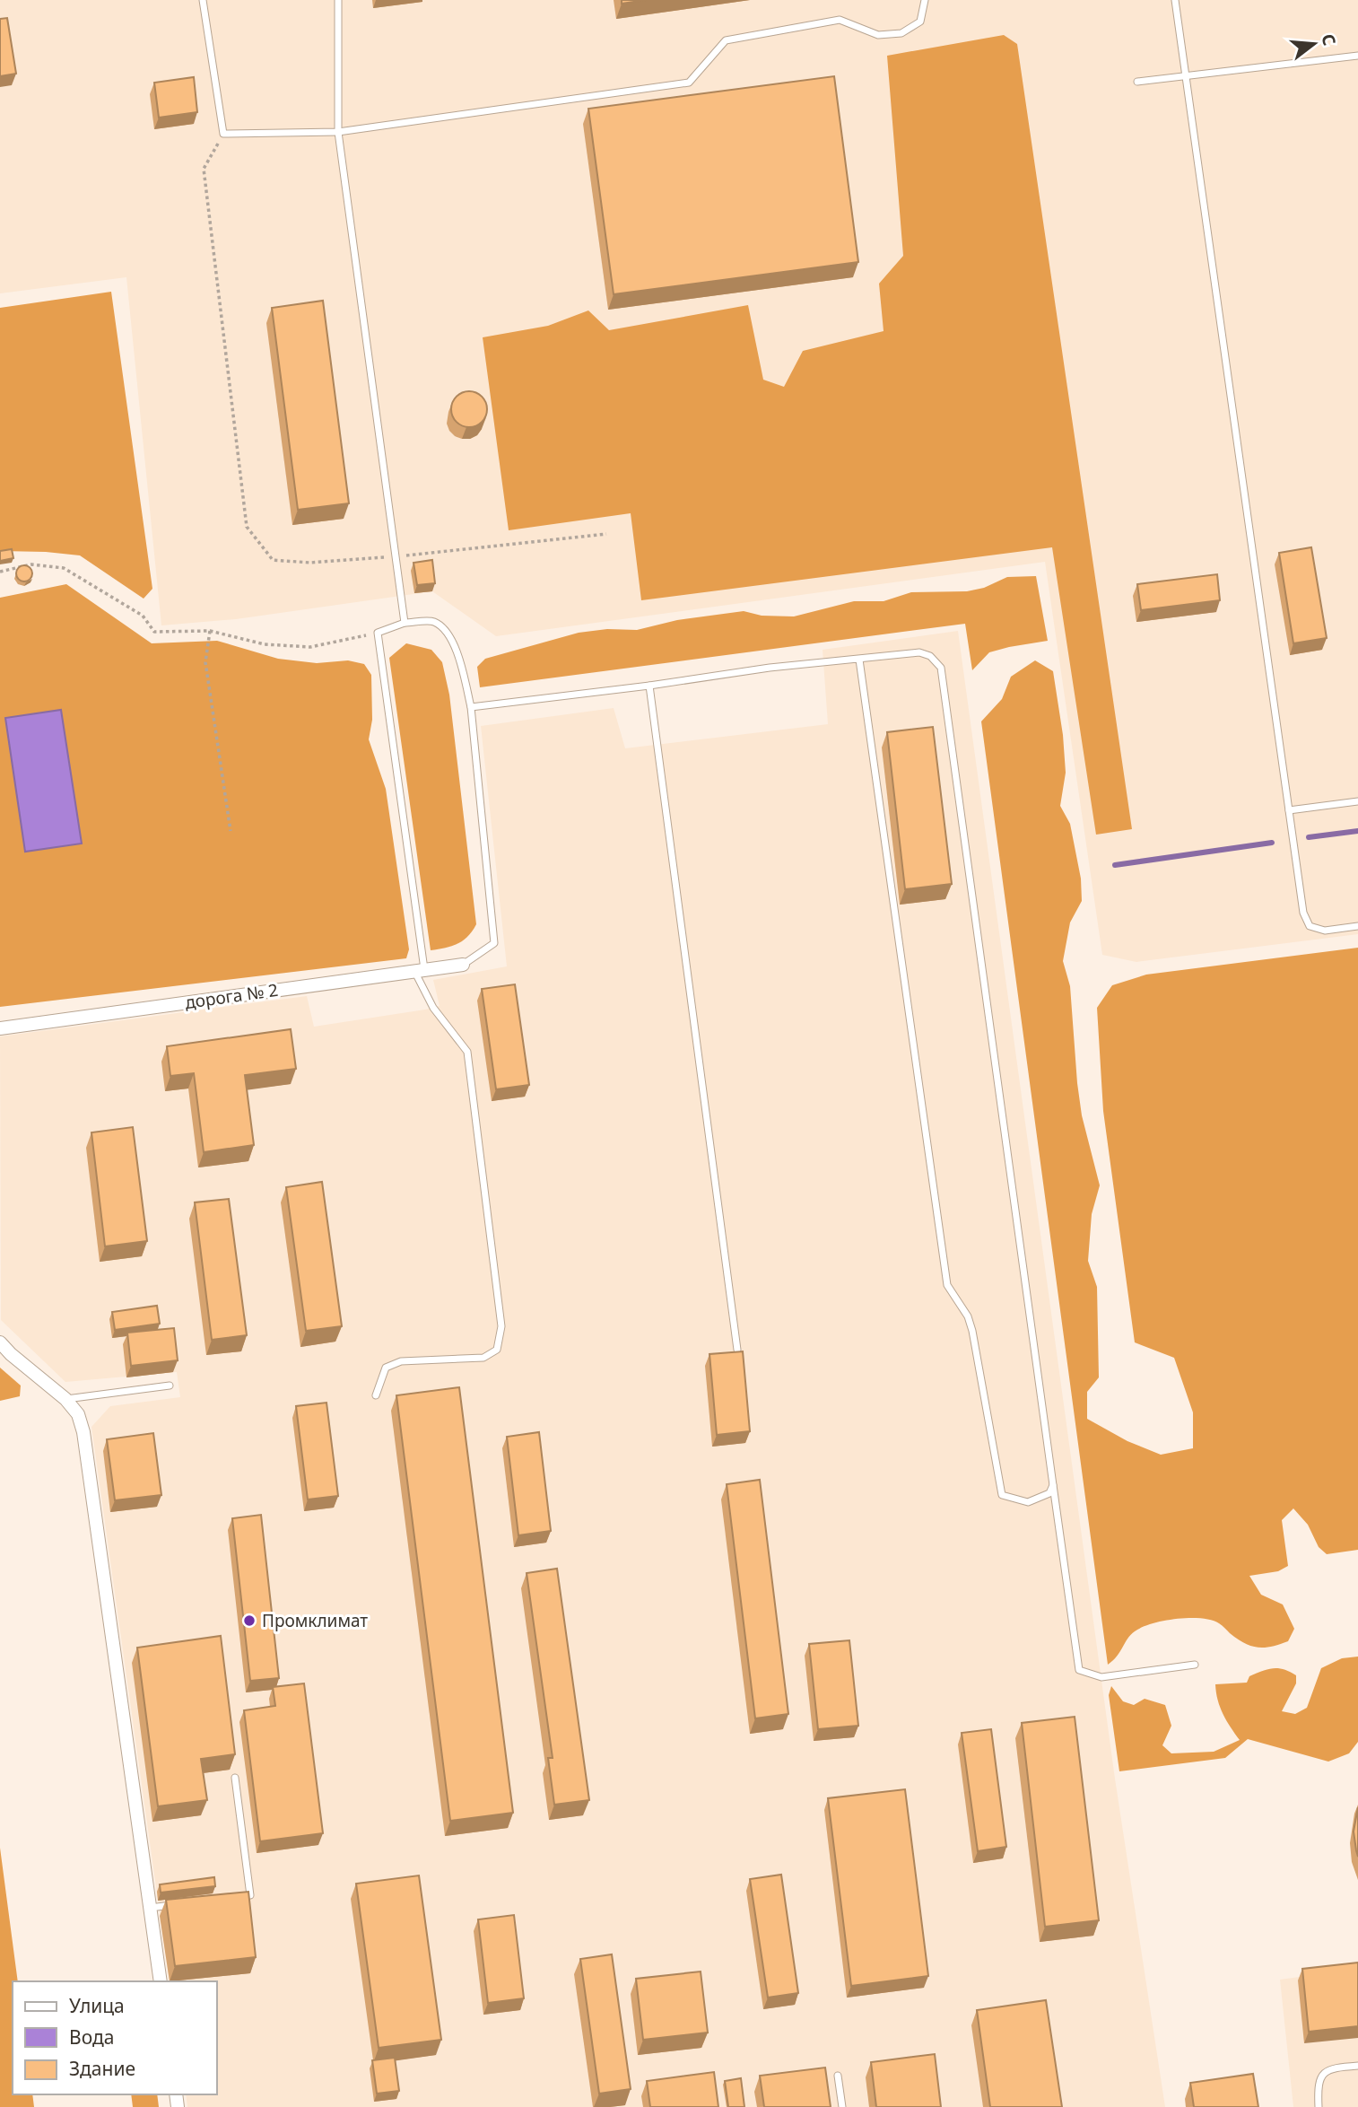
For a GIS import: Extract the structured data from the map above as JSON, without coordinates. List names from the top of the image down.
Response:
{
  "streets": {
    "street": ["дорога № 2"]
  },
  "places": ["Промклимат"],
  "legend": ["Улица", "Вода", "Здание"],
  "north": "right"
}
